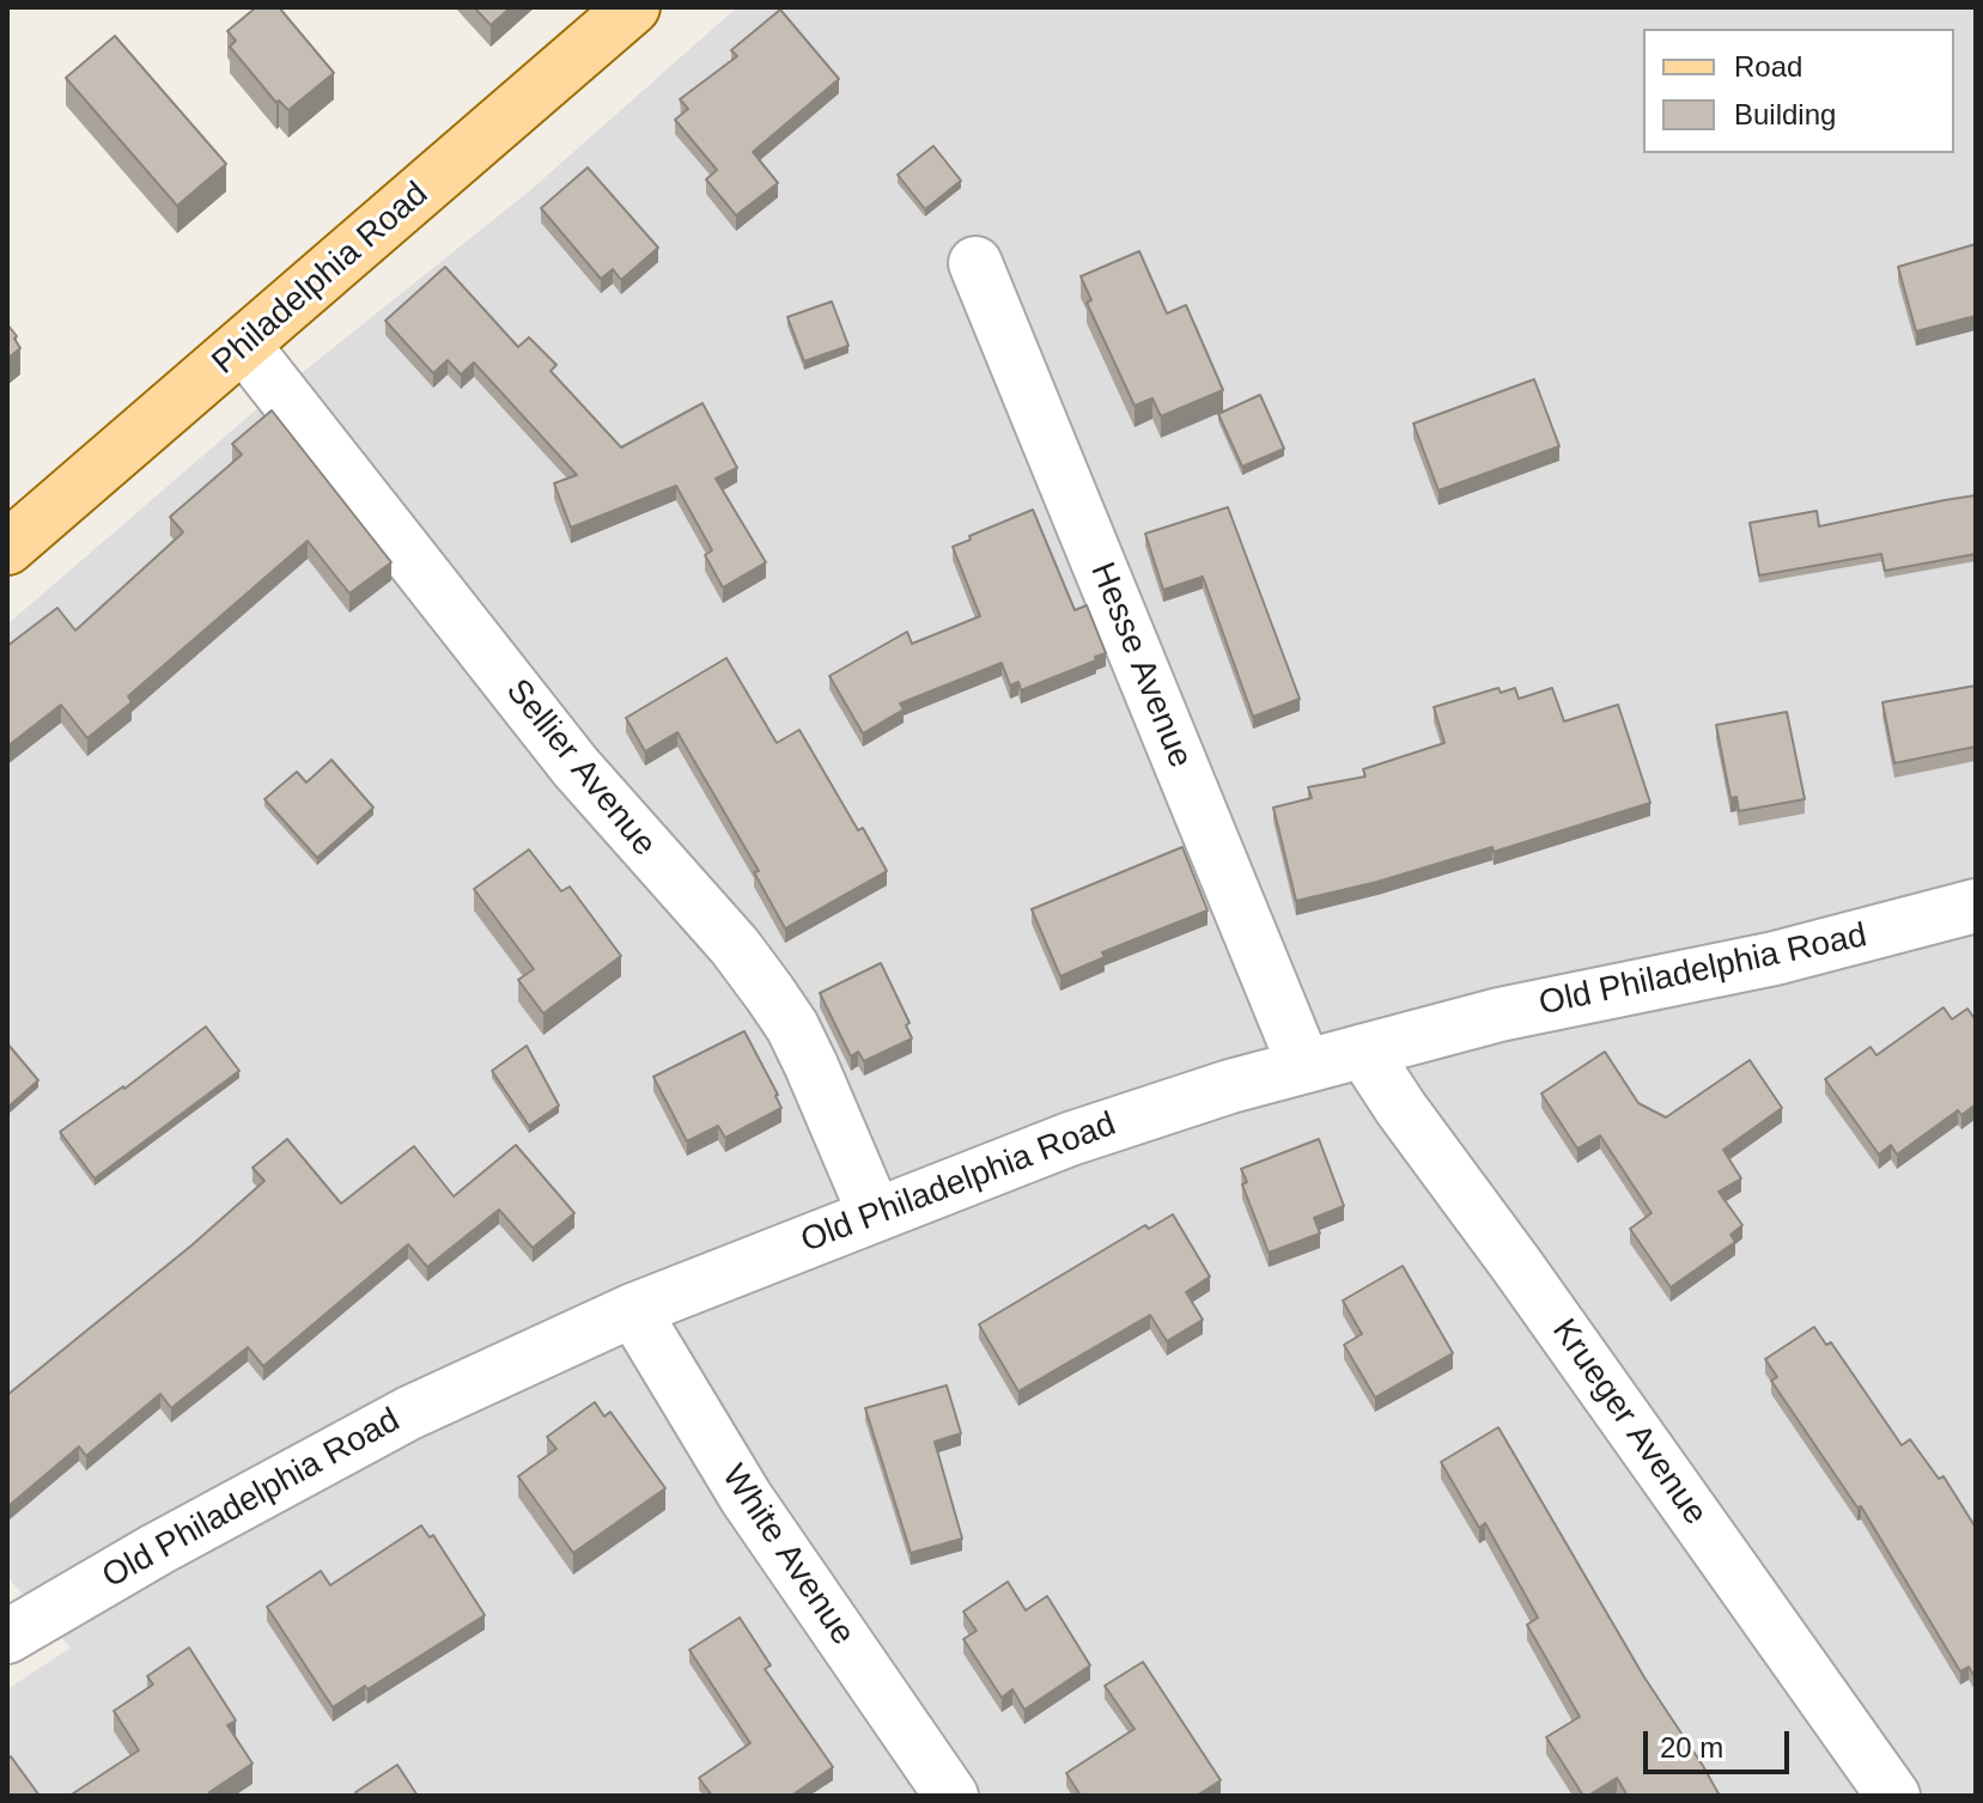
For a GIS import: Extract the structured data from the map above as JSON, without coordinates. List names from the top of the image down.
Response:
{
  "streets": {
    "main road": ["Philadelphia Road"],
    "street": [
      "Hesse Avenue",
      "Sellier Avenue",
      "Old Philadelphia Road",
      "Krueger Avenue",
      "White Avenue"
    ]
  },
  "crossings": [
    ["Philadelphia Road", "Sellier Avenue"],
    ["Hesse Avenue", "Old Philadelphia Road"],
    ["Sellier Avenue", "Old Philadelphia Road"],
    ["Old Philadelphia Road", "Krueger Avenue"],
    ["Old Philadelphia Road", "White Avenue"]
  ],
  "legend": ["Road", "Building"],
  "scale_bar": "20 m"
}
